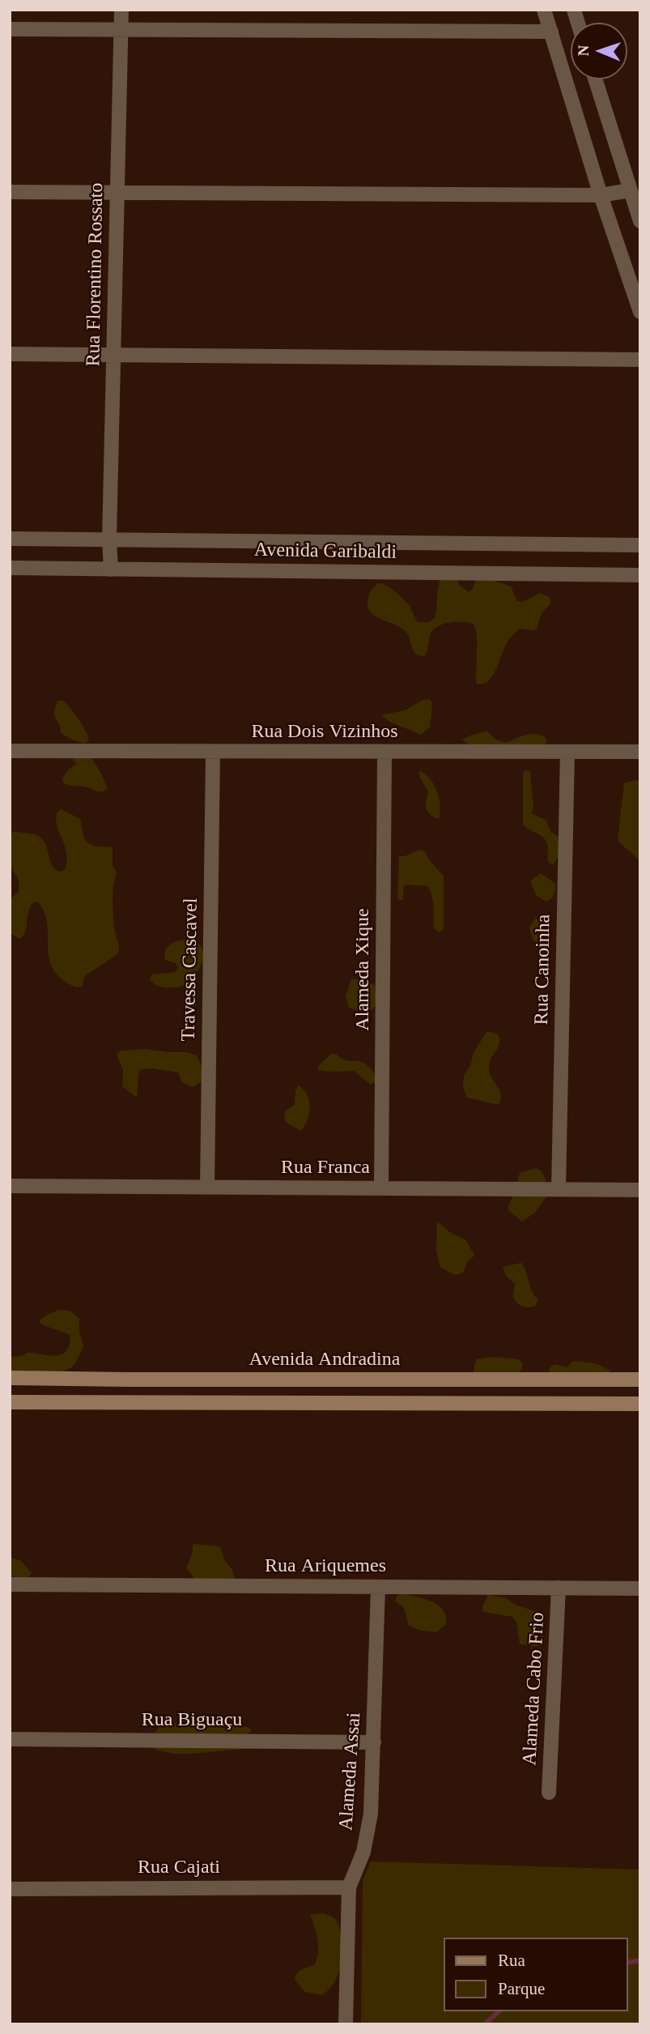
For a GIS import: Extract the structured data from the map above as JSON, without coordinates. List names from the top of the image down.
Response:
{
  "streets": {
    "main road": ["Avenida Andradina"],
    "street": [
      "Rua Florentino Rossato",
      "Avenida Garibaldi",
      "Rua Dois Vizinhos",
      "Travessa Cascavel",
      "Alameda Xique",
      "Rua Canoinha",
      "Rua Franca",
      "Rua Ariquemes",
      "Alameda Cabo Frio",
      "Rua Biguaçu",
      "Alameda Assai",
      "Rua Cajati"
    ]
  },
  "crossings": [
    ["Rua Florentino Rossato", "Avenida Garibaldi"],
    ["Rua Dois Vizinhos", "Travessa Cascavel"],
    ["Rua Dois Vizinhos", "Alameda Xique"],
    ["Rua Dois Vizinhos", "Rua Canoinha"],
    ["Travessa Cascavel", "Rua Franca"],
    ["Alameda Xique", "Rua Franca"],
    ["Rua Canoinha", "Rua Franca"],
    ["Rua Ariquemes", "Alameda Cabo Frio"],
    ["Rua Ariquemes", "Alameda Assai"],
    ["Rua Biguaçu", "Alameda Assai"],
    ["Alameda Assai", "Rua Cajati"]
  ],
  "legend": ["Rua", "Parque"],
  "north": "left"
}
